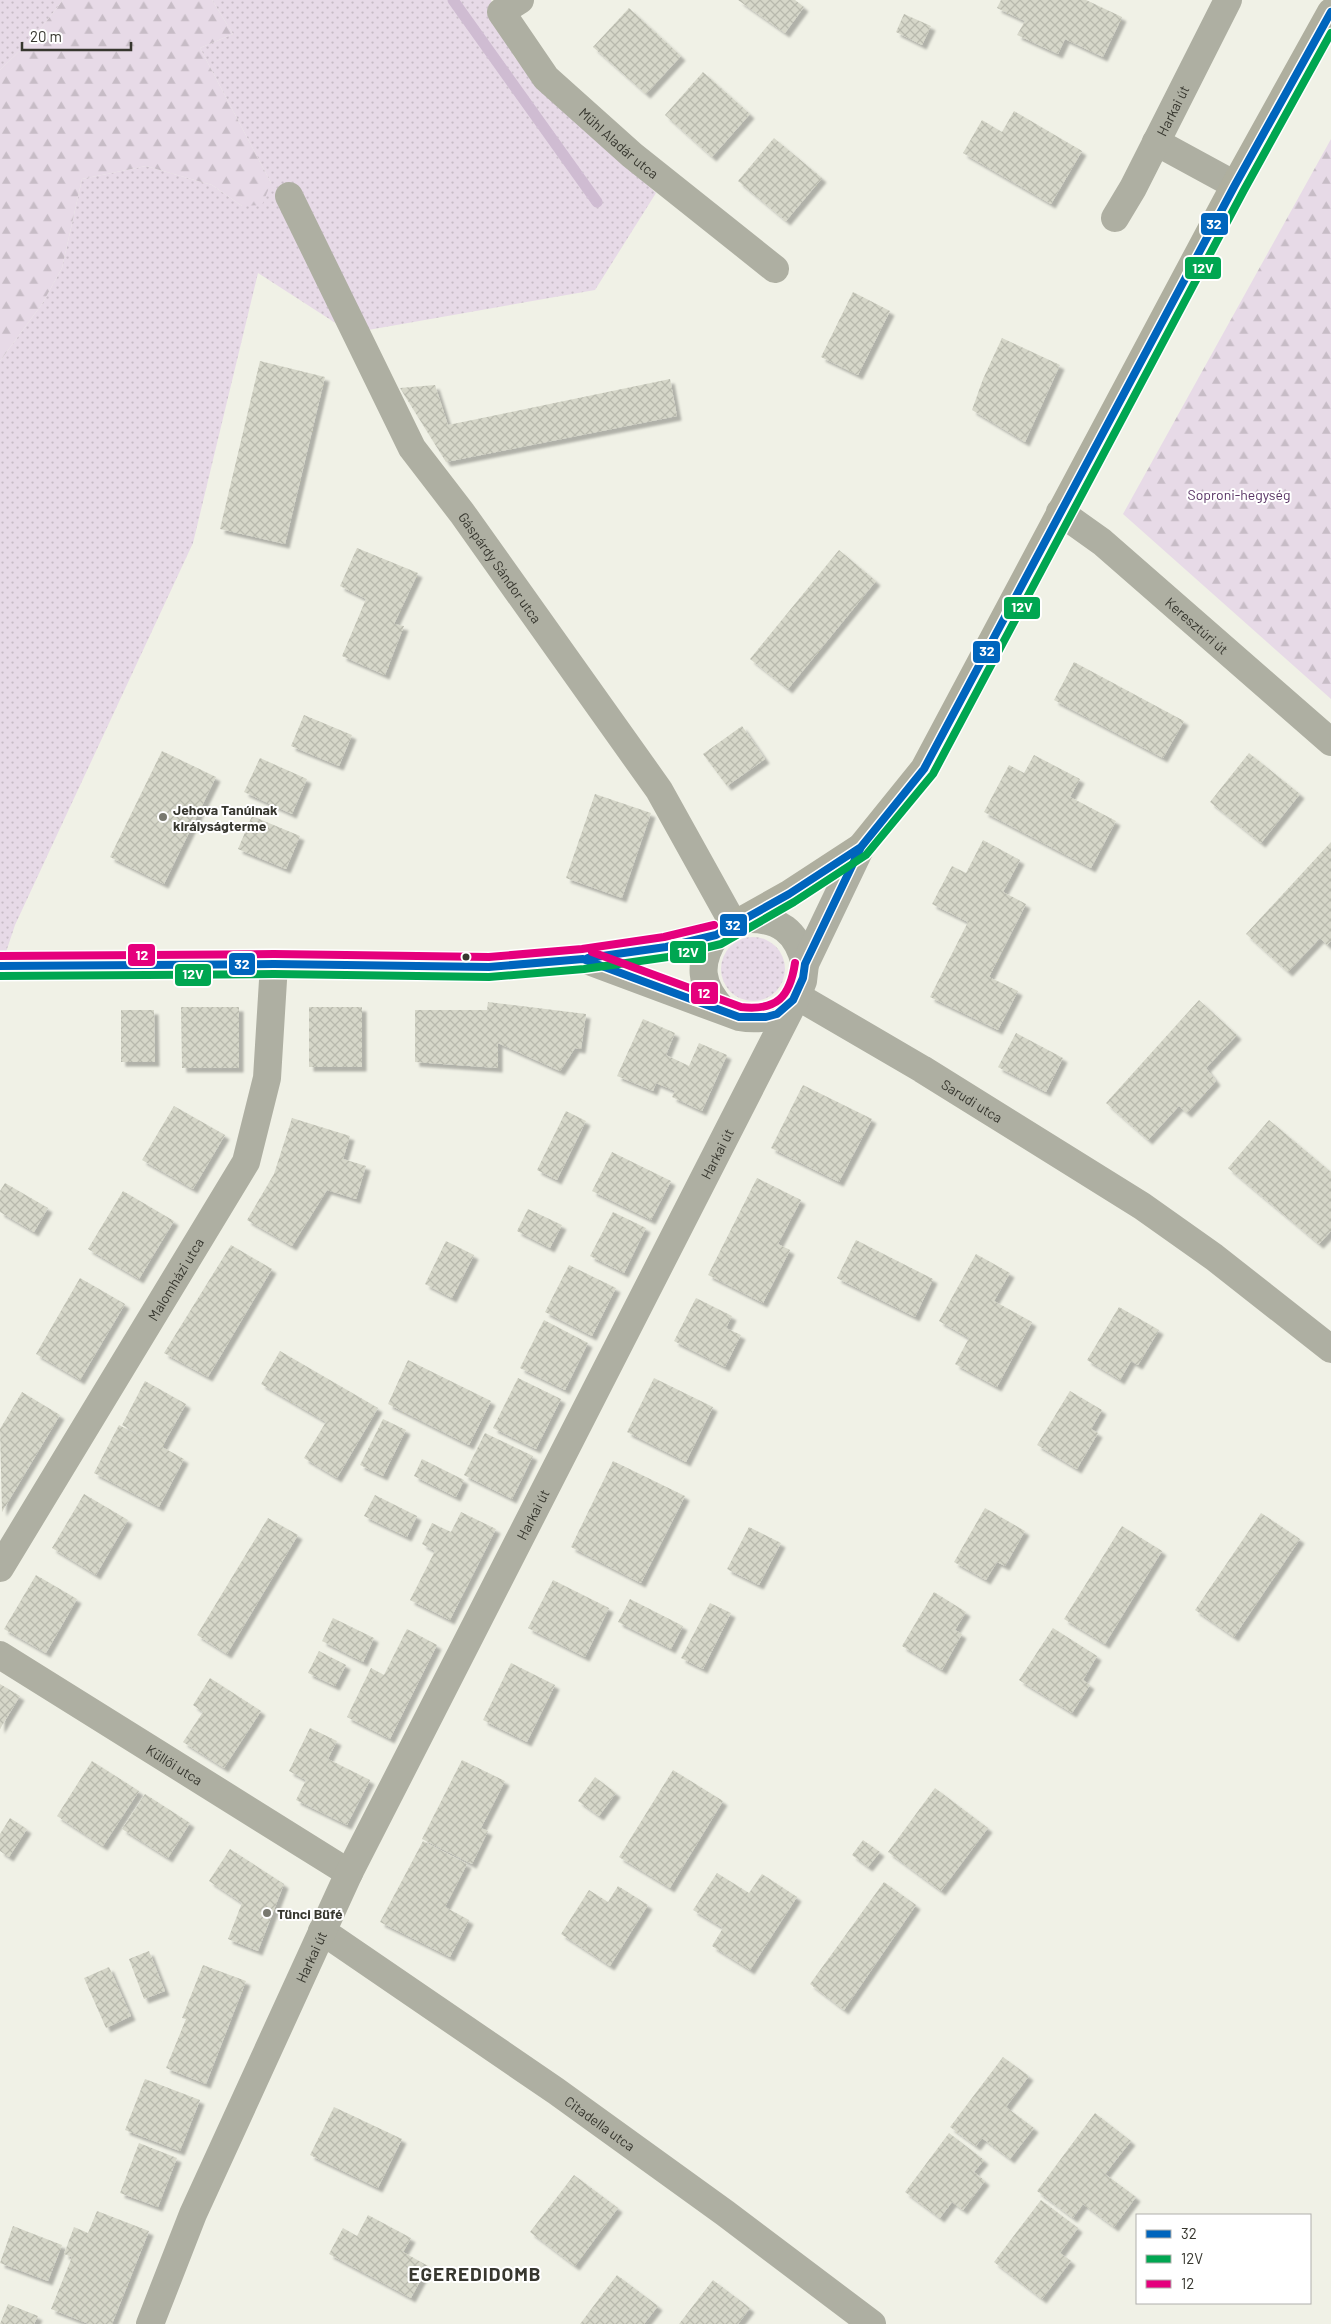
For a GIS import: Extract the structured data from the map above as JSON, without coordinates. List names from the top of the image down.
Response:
{
  "streets": {
    "main road": ["Harkai út"],
    "street": [
      "Mühl Aladár utca",
      "Gáspárdy Sándor utca",
      "Keresztúri út",
      "Sarudi utca",
      "Malomházi utca",
      "Küllői utca",
      "Citadella utca"
    ]
  },
  "crossings": [
    ["Harkai út", "Gáspárdy Sándor utca"],
    ["Harkai út", "Keresztúri út"],
    ["Harkai út", "Sarudi utca"],
    ["Harkai út", "Küllői utca"],
    ["Harkai út", "Citadella utca"],
    ["Gáspárdy Sándor utca", "Sarudi utca"]
  ],
  "districts": ["EGEREDIDOMB"],
  "parks": ["Soproni-hegység"],
  "places": ["Jehova Tanúinak királyságterme", "Tünci Büfé"],
  "lines": ["transit line 32", "transit line 12V", "transit line 12"],
  "legend": ["32", "12V", "12"],
  "scale_bar": "20 m"
}
